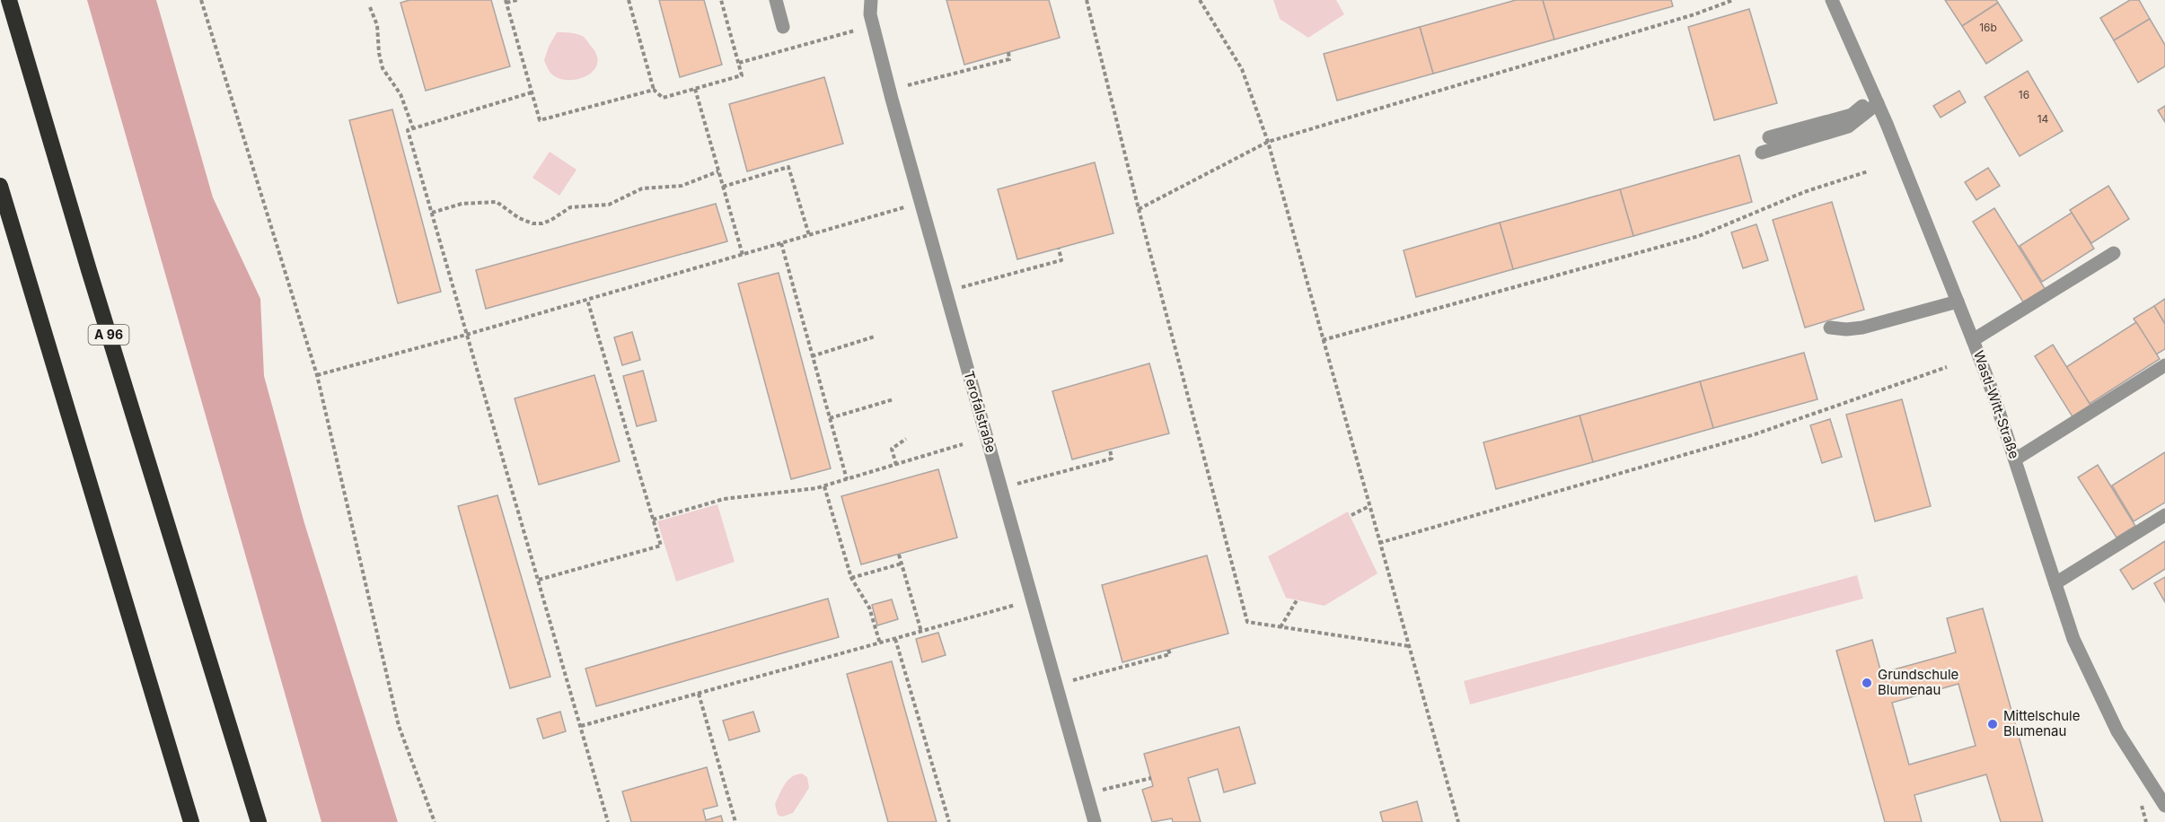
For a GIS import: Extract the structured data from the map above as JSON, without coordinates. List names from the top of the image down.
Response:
{
  "streets": {
    "highway": ["A 96"],
    "street": ["Wastl-Witt-Straße", "Terofalstraße"]
  },
  "places": ["Grundschule Blumenau", "Mittelschule Blumenau"],
  "house_numbers": ["16b", "16", "14"]
}
